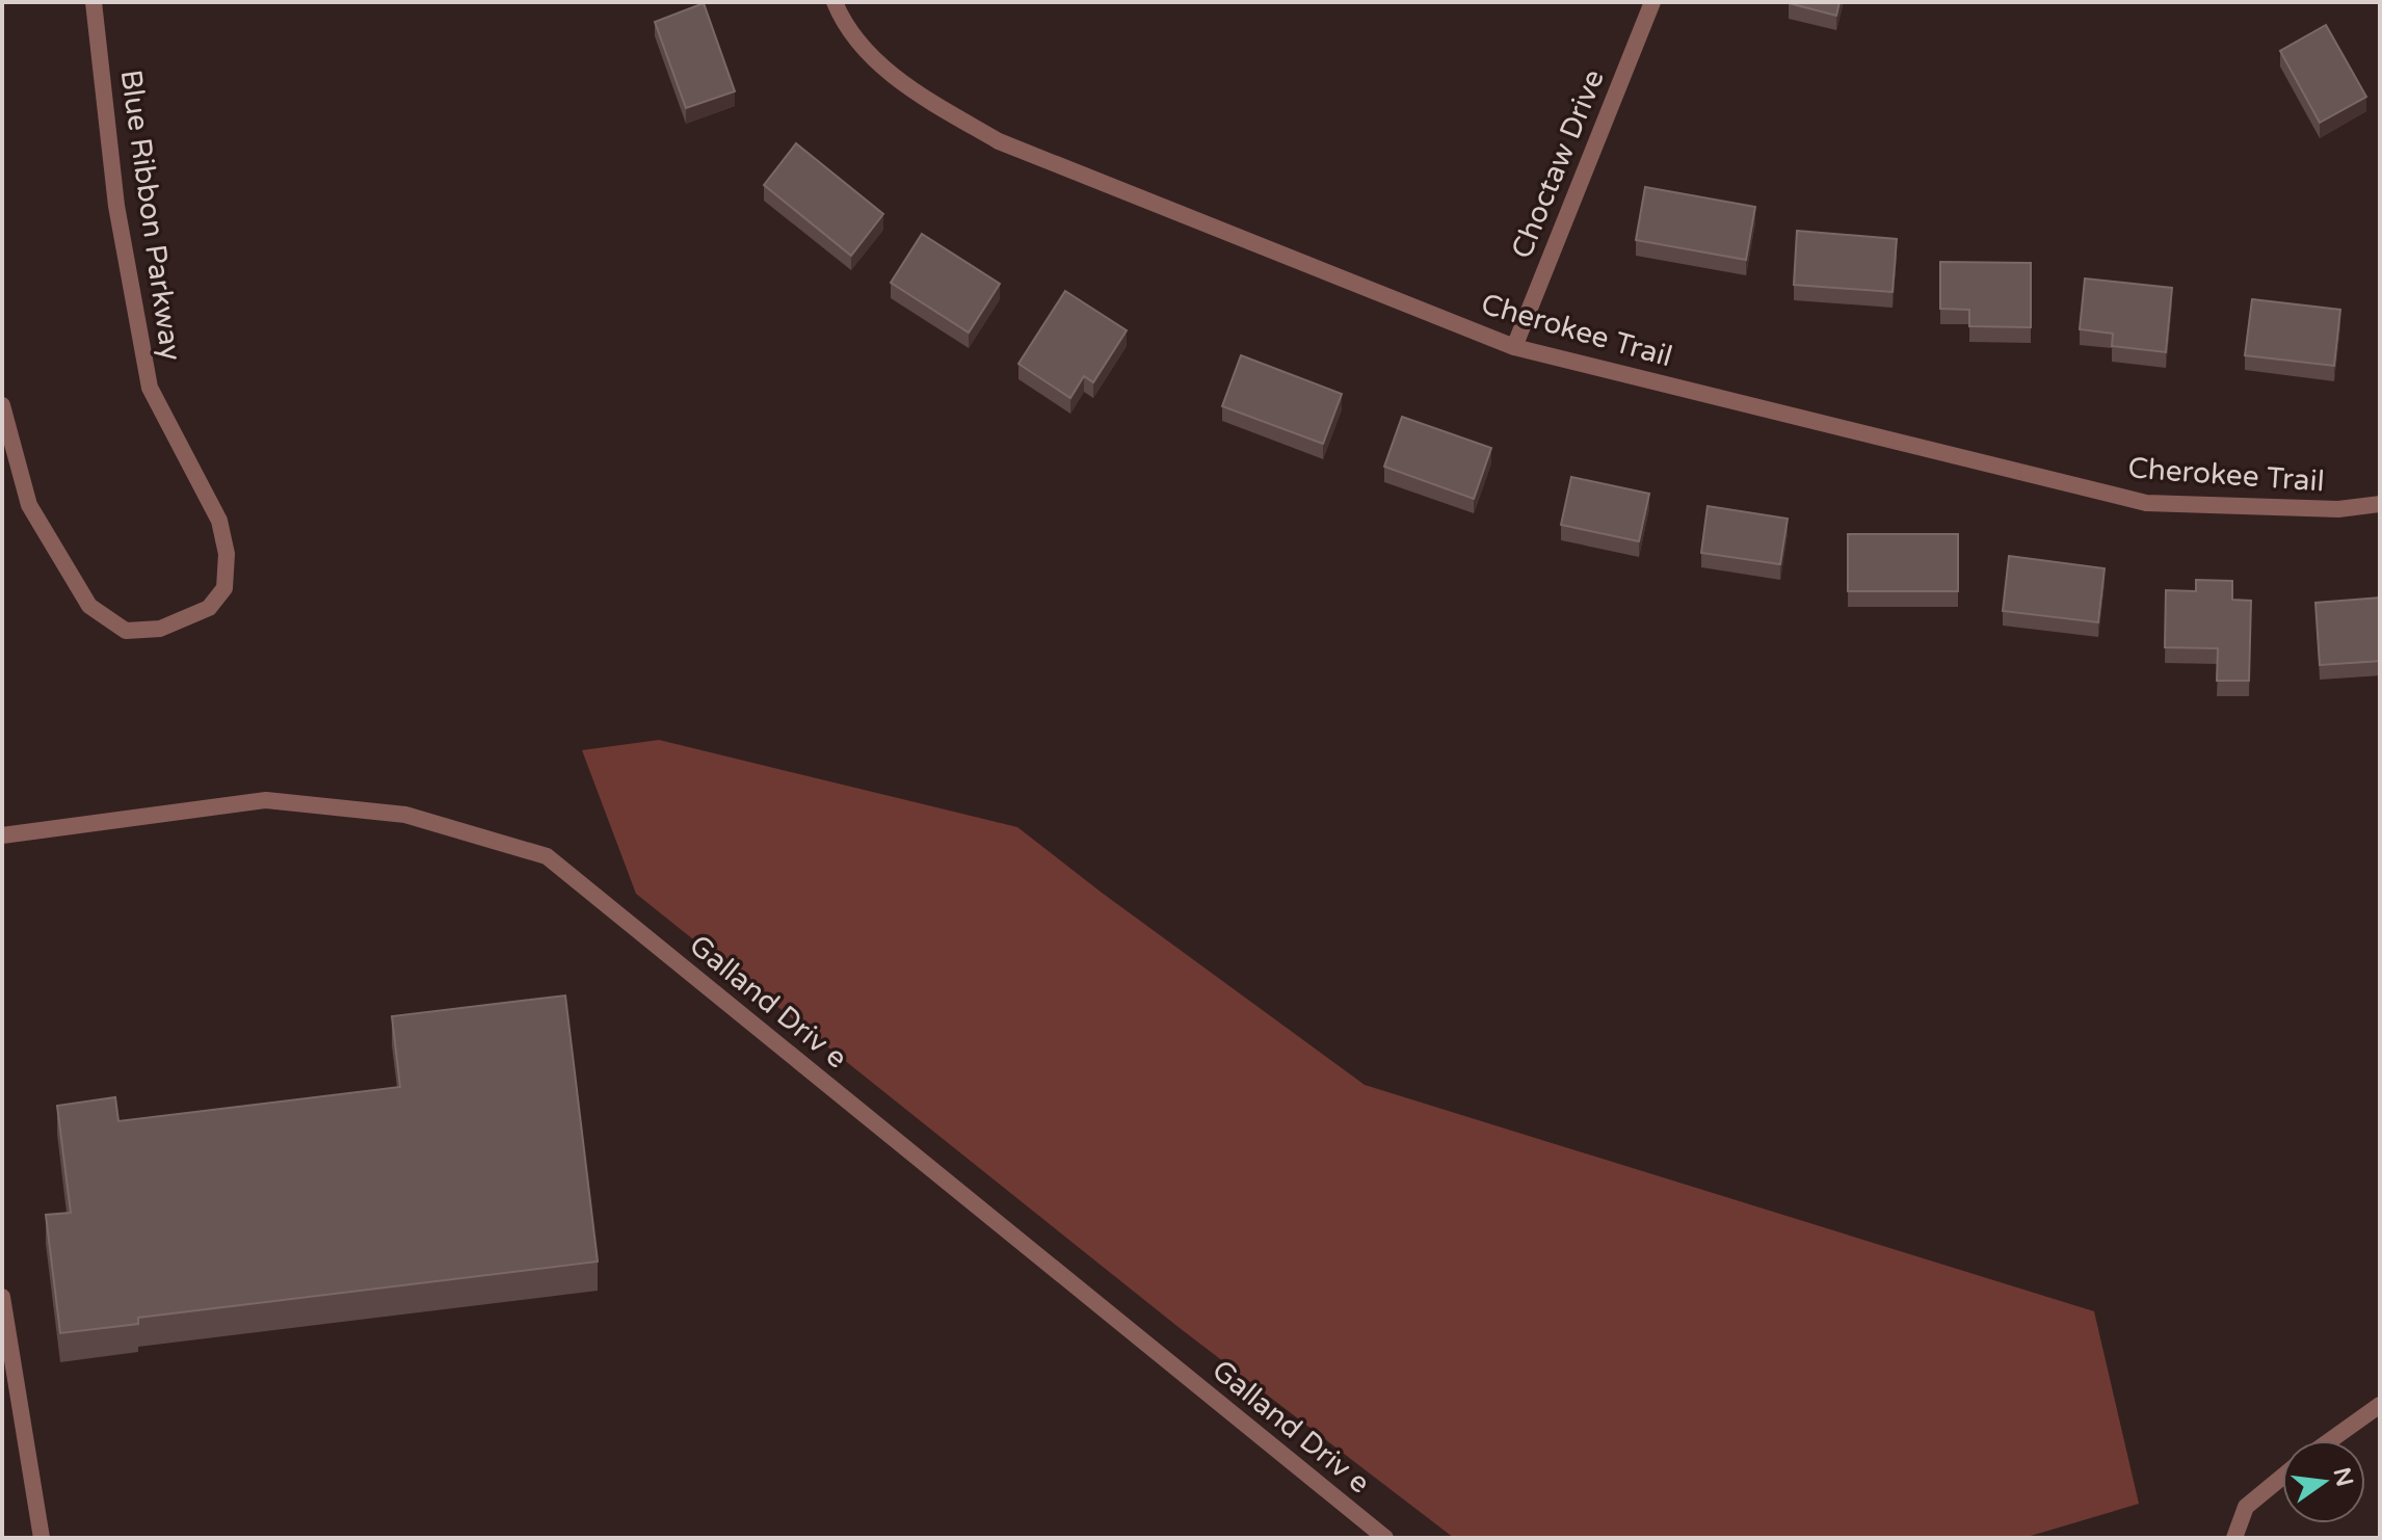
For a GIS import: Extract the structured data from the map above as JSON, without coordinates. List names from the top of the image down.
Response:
{
  "streets": {
    "street": [
      "Choctaw Drive",
      "Blue Ribbon Parkway",
      "Cherokee Trail",
      "Galland Driv e"
    ]
  },
  "crossings": [
    ["Choctaw Drive", "Cherokee Trail"]
  ],
  "north": "right"
}
